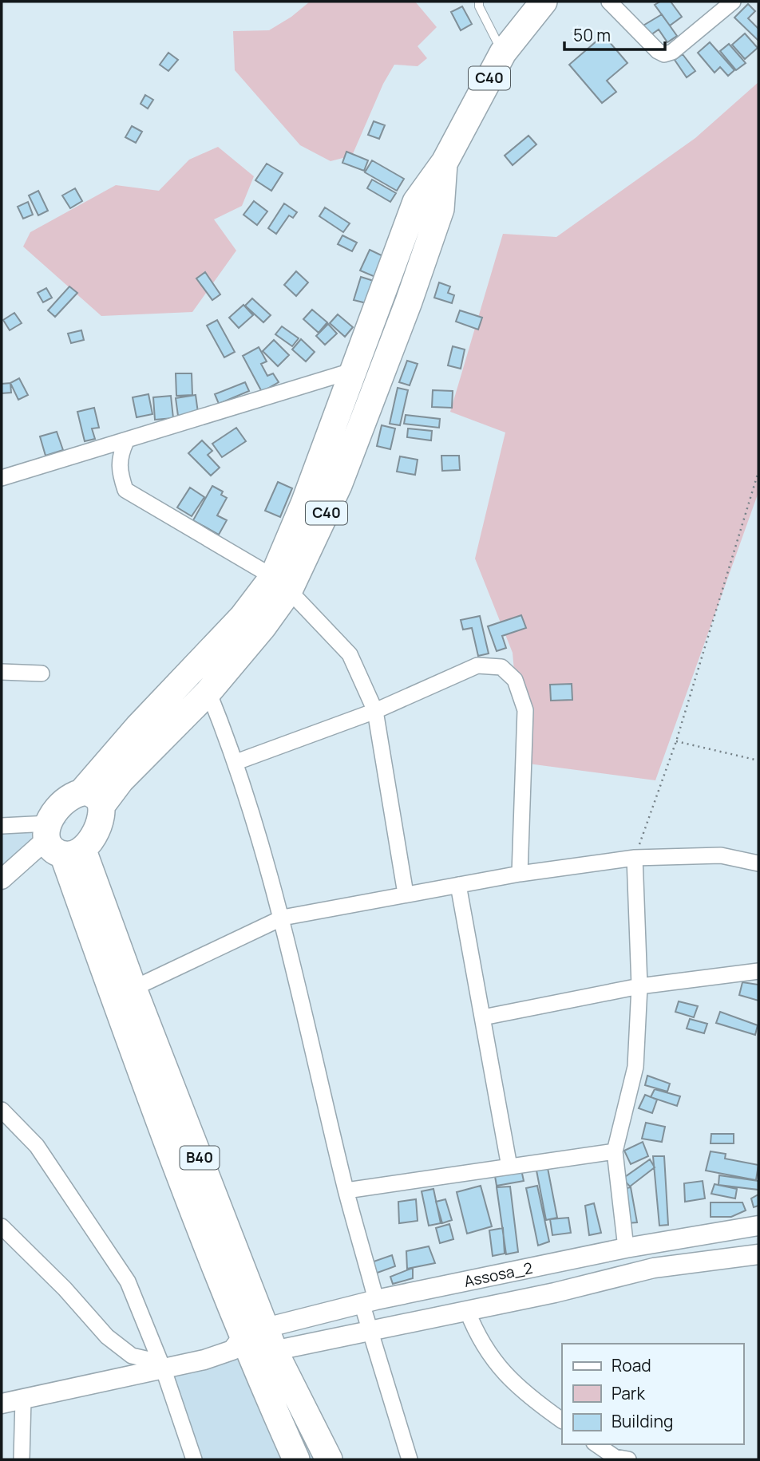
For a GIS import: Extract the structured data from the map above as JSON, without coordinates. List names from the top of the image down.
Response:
{
  "streets": {
    "highway": ["C40", "B40"],
    "street": ["Assosa_2"]
  },
  "crossings": [
    ["B40", "Assosa_2"]
  ],
  "legend": ["Road", "Park", "Building"],
  "scale_bar": "50 m"
}
